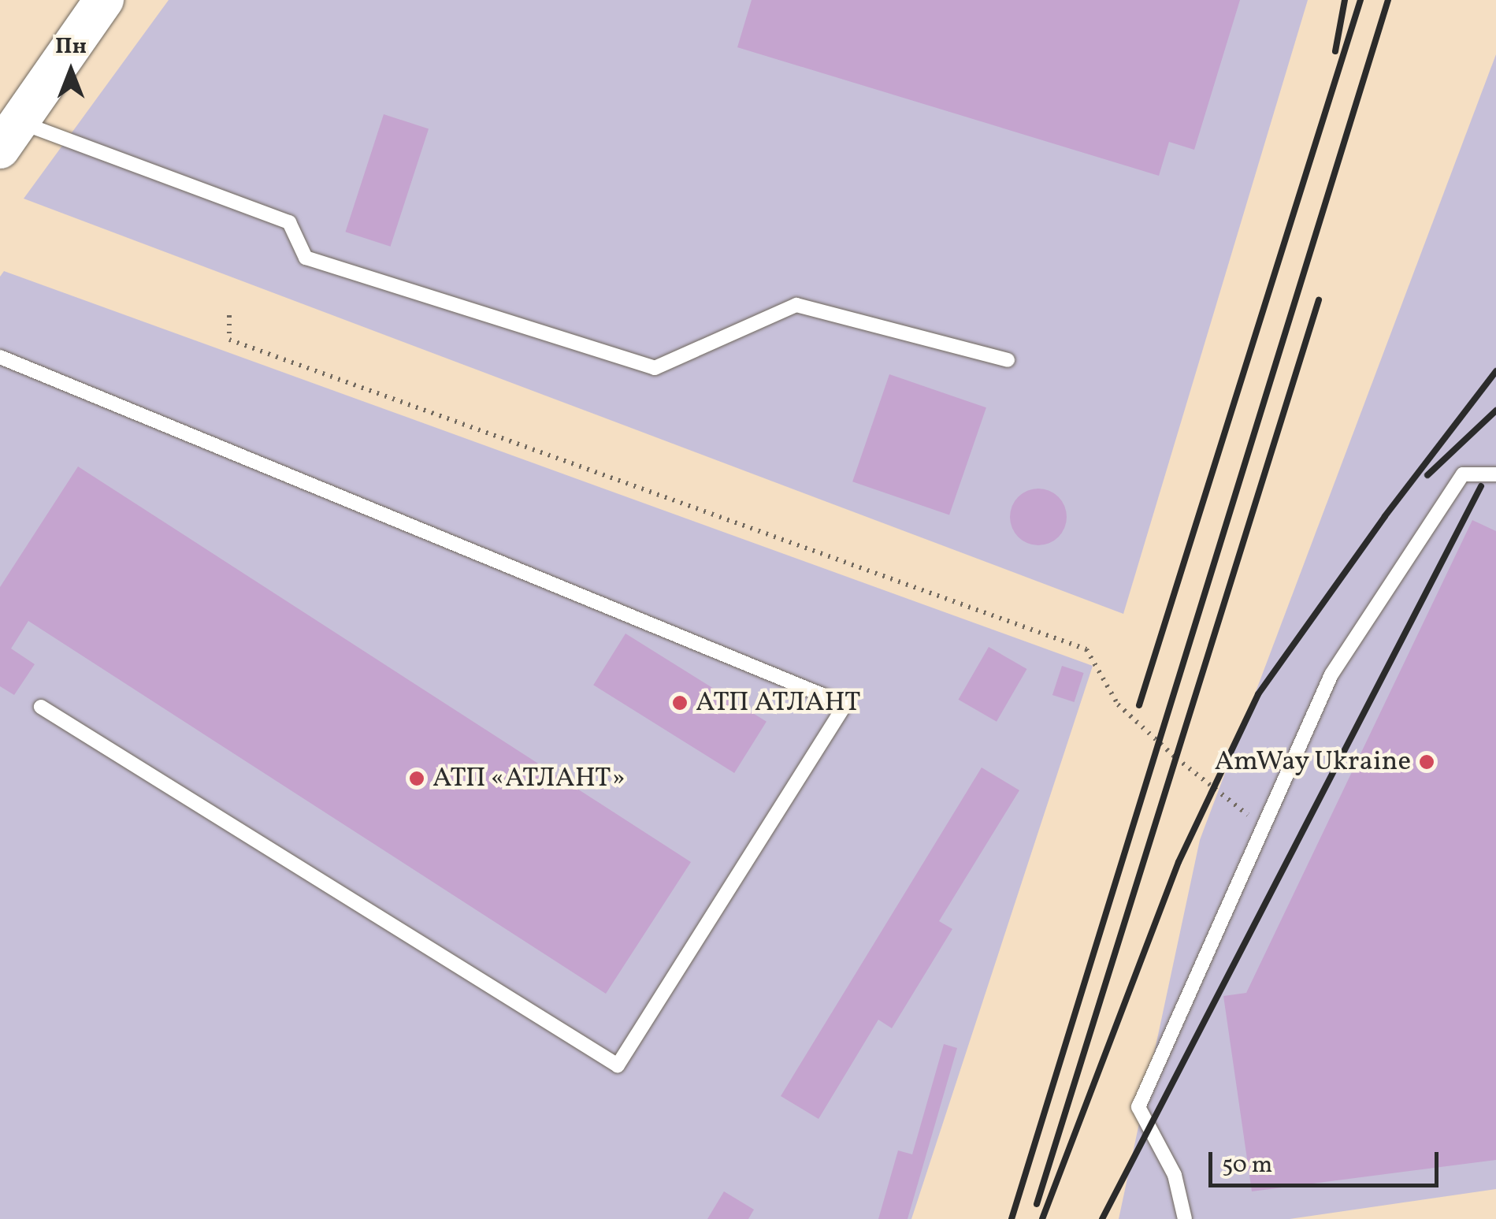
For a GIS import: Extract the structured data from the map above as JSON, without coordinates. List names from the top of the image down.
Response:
{
  "places": ["АТП АТЛАНТ", "AmWay Ukraine", "АТП «АТЛАНТ»"],
  "scale_bar": "50 m",
  "north": "top"
}
